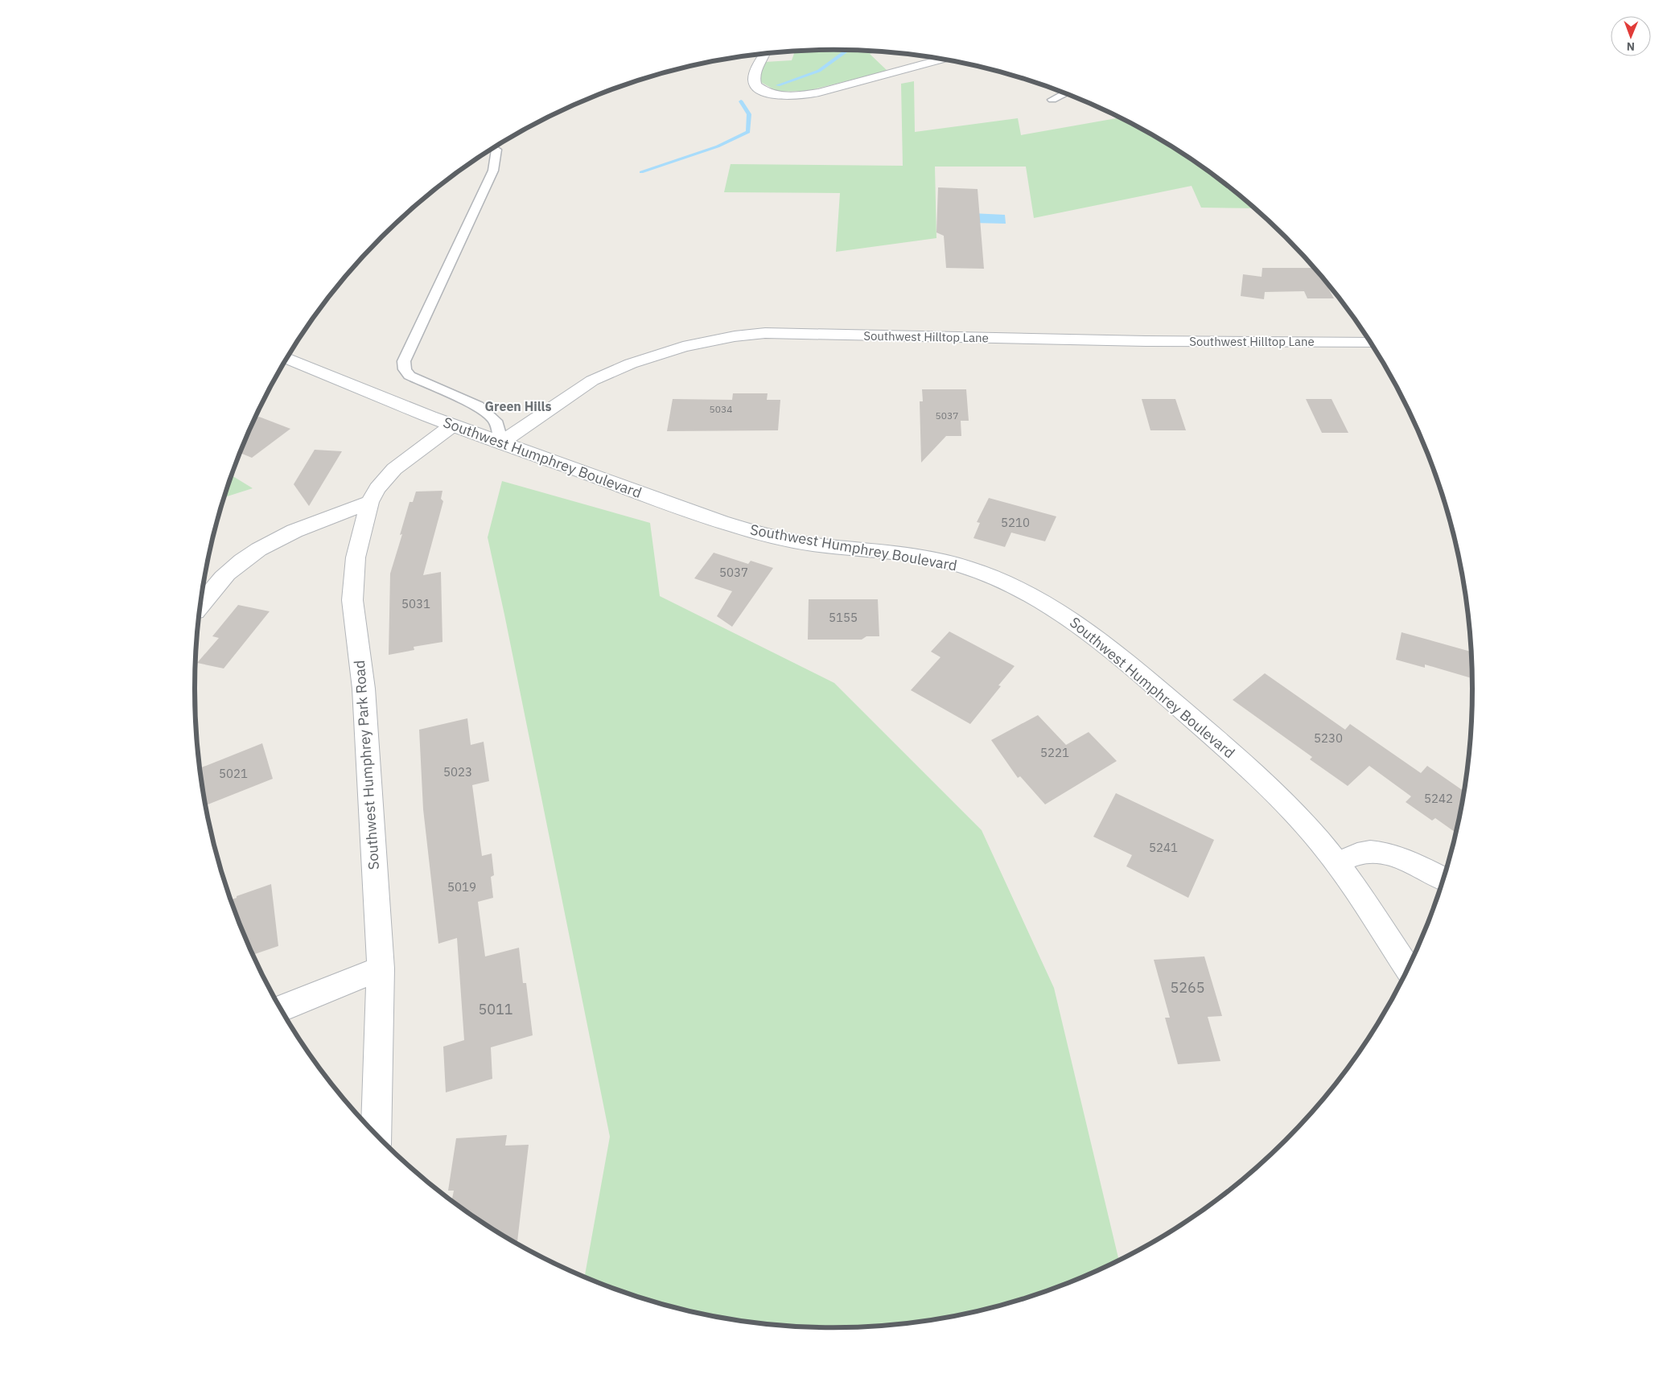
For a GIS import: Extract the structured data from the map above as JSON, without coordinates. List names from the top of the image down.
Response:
{
  "streets": {
    "street": ["Southwest Hilltop Lane", "Southwest Humphrey Boulevard", "Southwest Humphrey Park Road"]
  },
  "crossings": [
    ["Southwest Hilltop Lane", "Southwest Humphrey Boulevard"],
    ["Southwest Humphrey Boulevard", "Southwest Humphrey Park Road"]
  ],
  "districts": ["Green Hills"],
  "house_numbers": [
    "5034",
    "5037",
    "5210",
    "5037",
    "5031",
    "5155",
    "5230",
    "5221",
    "5023",
    "5021",
    "5242",
    "5241",
    "5019",
    "5265",
    "5011"
  ],
  "north": "bottom"
}
